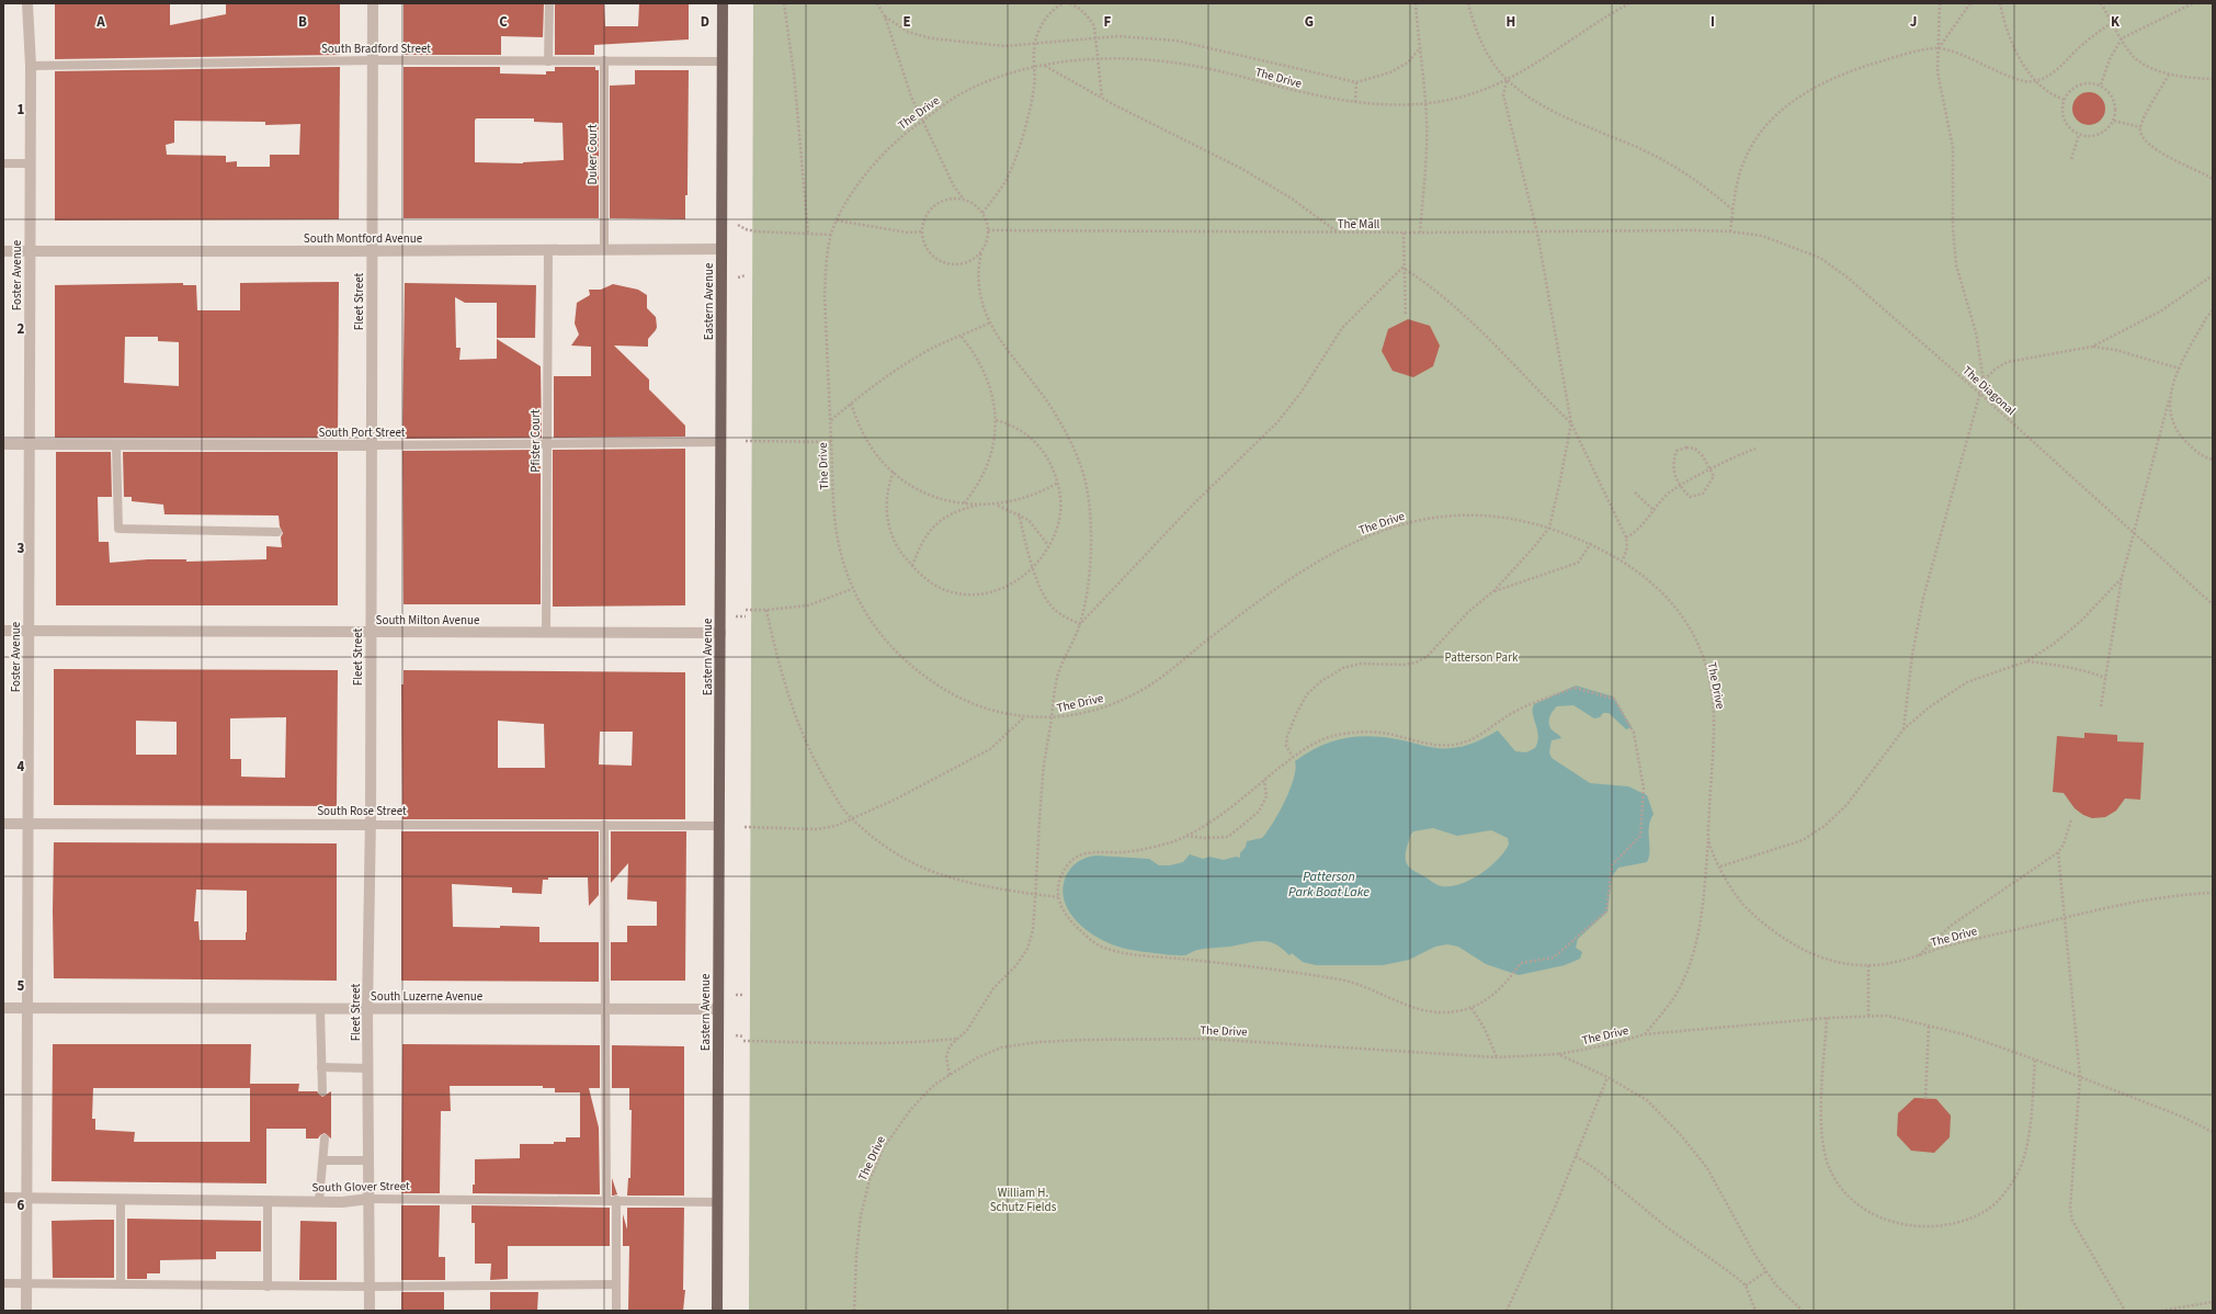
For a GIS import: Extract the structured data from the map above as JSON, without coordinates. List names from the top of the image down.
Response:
{
  "streets": {
    "main road": ["Eastern Avenue"],
    "street": [
      "South Montford Avenue",
      "Foster Avenue",
      "Fleet Street",
      "South Port Street",
      "South Milton Avenue",
      "South Rose Street",
      "South Luzerne Avenue",
      "South Glover Street"
    ],
    "lane": ["South Bradford Street", "Duker Court", "Pfister Court"],
    "path": ["The Drive", "The Mall", "The Diagonal"]
  },
  "crossings": [
    ["South Bradford Street", "Duker Court"],
    ["South Bradford Street", "Foster Avenue"],
    ["South Bradford Street", "Fleet Street"],
    ["South Bradford Street", "Eastern Avenue"],
    ["Duker Court", "South Montford Avenue"],
    ["The Mall", "The Diagonal"],
    ["South Montford Avenue", "Foster Avenue"],
    ["South Montford Avenue", "Fleet Street"],
    ["South Montford Avenue", "Eastern Avenue"],
    ["South Montford Avenue", "Pfister Court"],
    ["Foster Avenue", "South Port Street"],
    ["Foster Avenue", "South Milton Avenue"],
    ["Foster Avenue", "South Rose Street"],
    ["Foster Avenue", "South Luzerne Avenue"],
    ["Foster Avenue", "South Glover Street"],
    ["Fleet Street", "South Port Street"],
    ["Fleet Street", "South Milton Avenue"],
    ["Fleet Street", "South Rose Street"],
    ["Fleet Street", "South Luzerne Avenue"],
    ["Fleet Street", "South Glover Street"],
    ["Eastern Avenue", "South Port Street"],
    ["Eastern Avenue", "South Milton Avenue"],
    ["Eastern Avenue", "South Rose Street"],
    ["Eastern Avenue", "South Luzerne Avenue"],
    ["Eastern Avenue", "South Glover Street"],
    ["South Port Street", "Pfister Court"],
    ["Pfister Court", "South Milton Avenue"]
  ],
  "water": ["Patterson Park Boat Lake"],
  "parks": ["Patterson Park", "William H. Schutz Fields"],
  "grid": {
    "columns": [
      "A",
      "B",
      "C",
      "D",
      "E",
      "F",
      "G",
      "H",
      "I",
      "J",
      "K"
    ],
    "rows": [
      "1",
      "2",
      "3",
      "4",
      "5",
      "6"
    ]
  }
}
